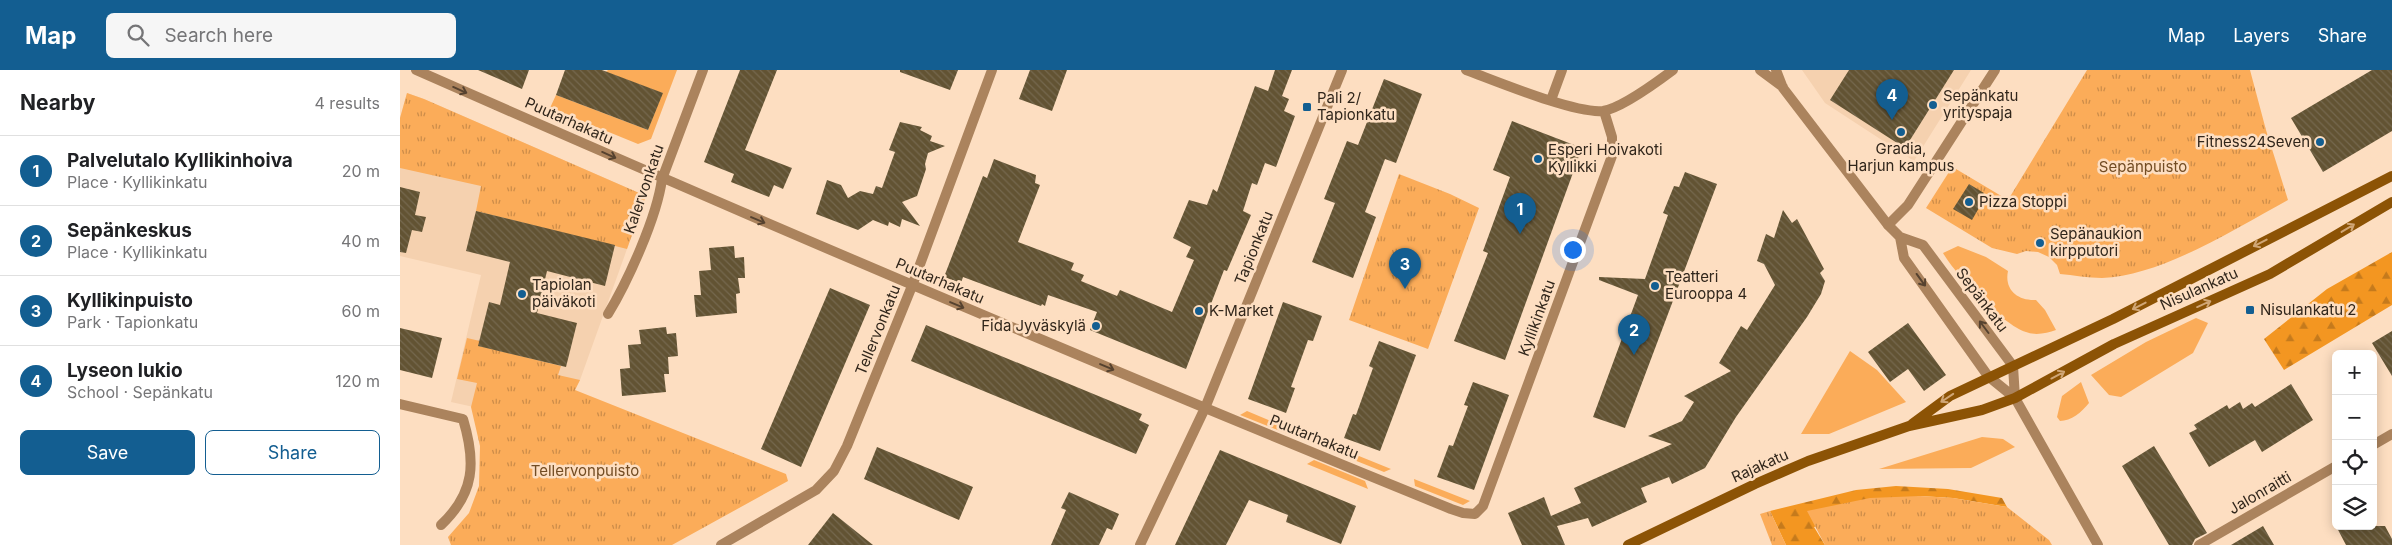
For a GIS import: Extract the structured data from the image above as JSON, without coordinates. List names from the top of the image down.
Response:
{
  "streets": {
    "main road": ["Nisulankatu", "Rajakatu"],
    "street": [
      "Puutarhakatu",
      "Kalervonkatu",
      "Tapionkatu",
      "Sepänkatu",
      "Kyllikinkatu",
      "Tellervonkatu",
      "Jalonraitti"
    ]
  },
  "crossings": [
    ["Puutarhakatu", "Kalervonkatu"],
    ["Puutarhakatu", "Tapionkatu"],
    ["Puutarhakatu", "Kyllikinkatu"],
    ["Puutarhakatu", "Tellervonkatu"],
    ["Nisulankatu", "Sepänkatu"],
    ["Nisulankatu", "Rajakatu"],
    ["Sepänkatu", "Rajakatu"]
  ],
  "one_way": ["Puutarhakatu"],
  "parks": ["Sepänpuisto", "Tellervonpuisto"],
  "places": {
    "other": [
      "Sepänkatu yrityspaja",
      "Gradia, Harjun kampus",
      "Fitness24Seven",
      "Esperi Hoivakoti Kyllikki",
      "Pizza Stoppi",
      "Sepänaukion kirpputori",
      "Teatteri Eurooppa 4",
      "Tapiolan päiväkoti",
      "K-Market",
      "Fida Jyväskylä"
    ],
    "transit": ["Pali 2/ Tapionkatu", "Nisulankatu 2"]
  },
  "page": {
    "header": "Map",
    "search": "Search here",
    "nav": ["Map", "Layers", "Share"],
    "heading": ["Nearby", "4 results"],
    "pins": [
      "4",
      "1",
      "3",
      "2"
    ],
    "list": [
      {
        "mark": "1",
        "name": "Palvelutalo Kyllikinhoiva",
        "note": "Place · Kyllikinkatu",
        "value": "20 m"
      },
      {
        "mark": "2",
        "name": "Sepänkeskus",
        "note": "Place · Kyllikinkatu",
        "value": "40 m"
      },
      {
        "mark": "3",
        "name": "Kyllikinpuisto",
        "note": "Park · Tapionkatu",
        "value": "60 m"
      },
      {
        "mark": "4",
        "name": "Lyseon lukio",
        "note": "School · Sepänkatu",
        "value": "120 m"
      }
    ],
    "map_buttons": ["+", "−"],
    "buttons": ["Save", "Share"]
  }
}
